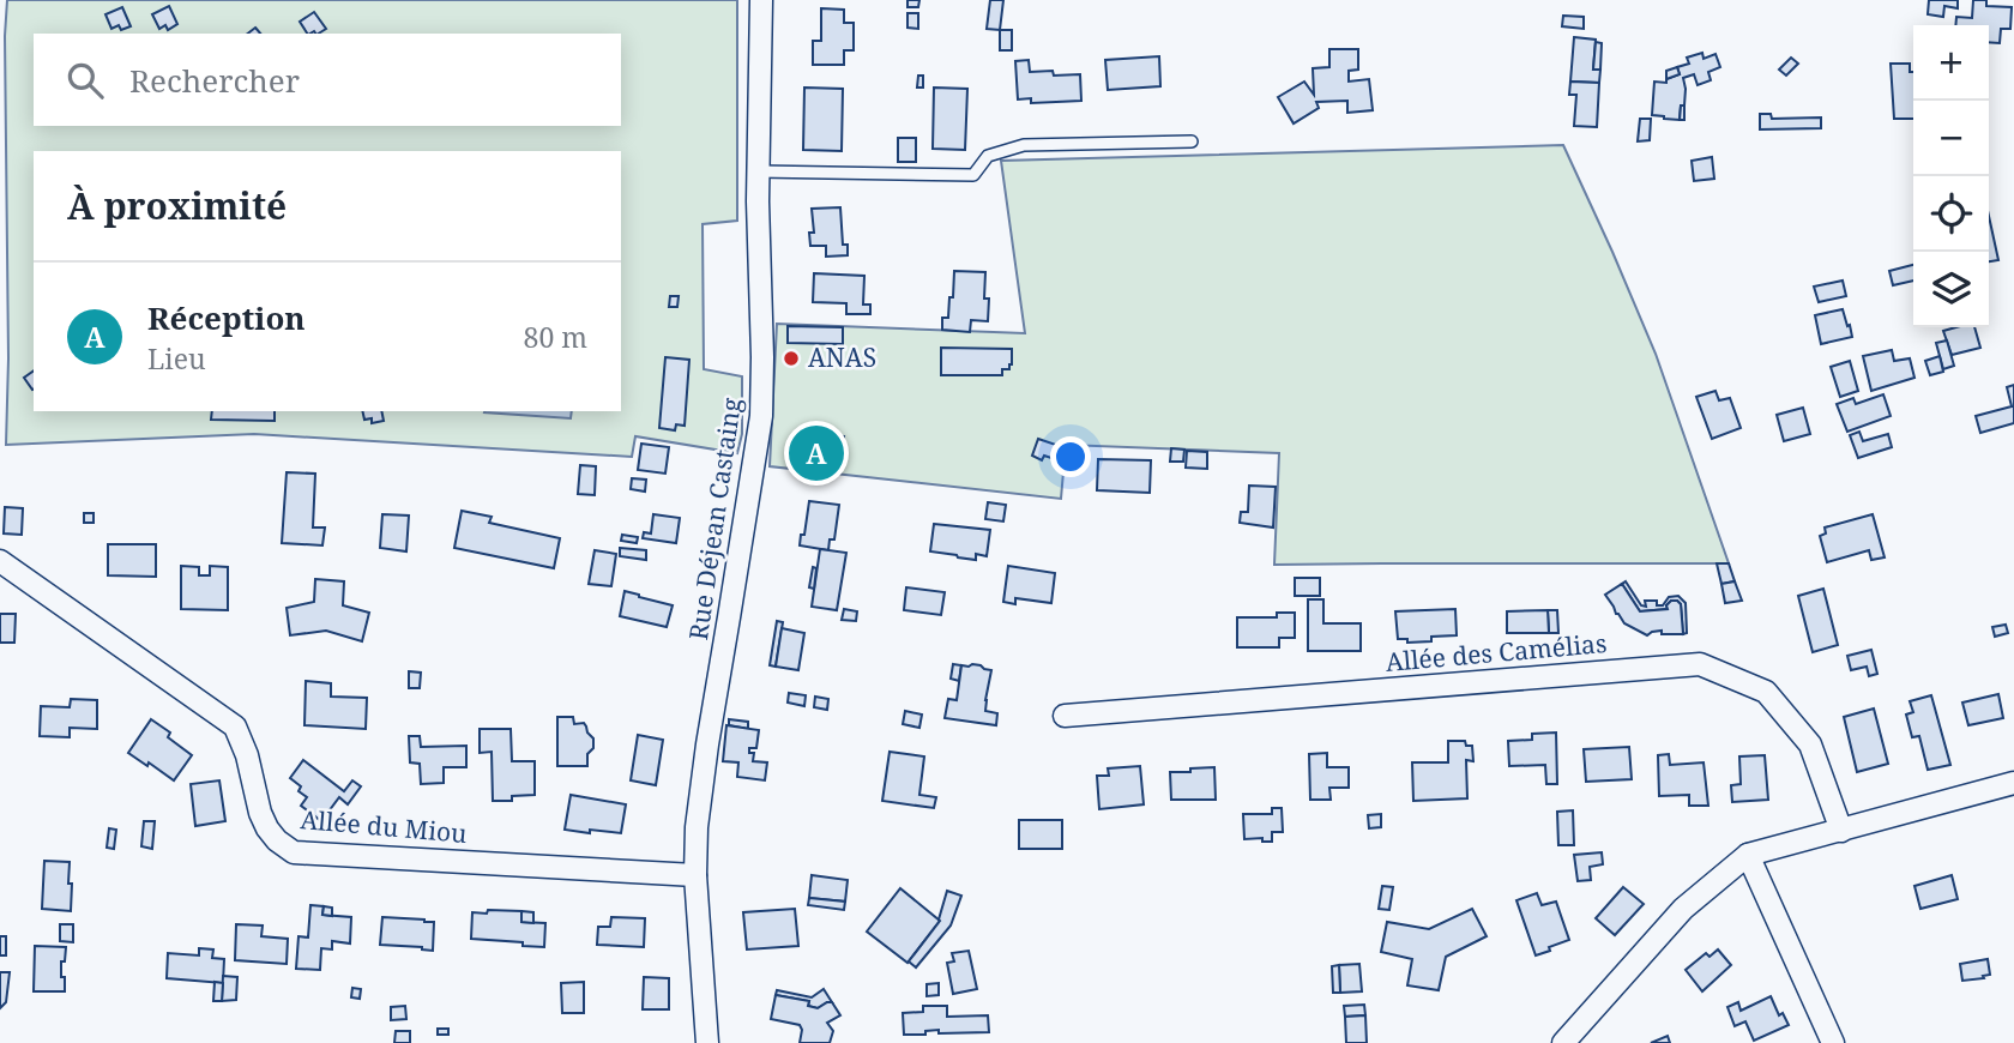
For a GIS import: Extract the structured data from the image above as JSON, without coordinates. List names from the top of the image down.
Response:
{
  "streets": {
    "street": ["Rue Déjean Castaing", "Allée des Camélias", "Allée du Miou"]
  },
  "crossings": [
    ["Rue Déjean Castaing", "Allée du Miou"]
  ],
  "places": ["ANAS"],
  "page": {
    "map_buttons": ["+", "−"],
    "search": "Rechercher",
    "heading": "À proximité",
    "list": [
      {
        "mark": "A",
        "name": "Réception",
        "note": "Lieu",
        "value": "80 m"
      }
    ],
    "pins": "A"
  }
}
